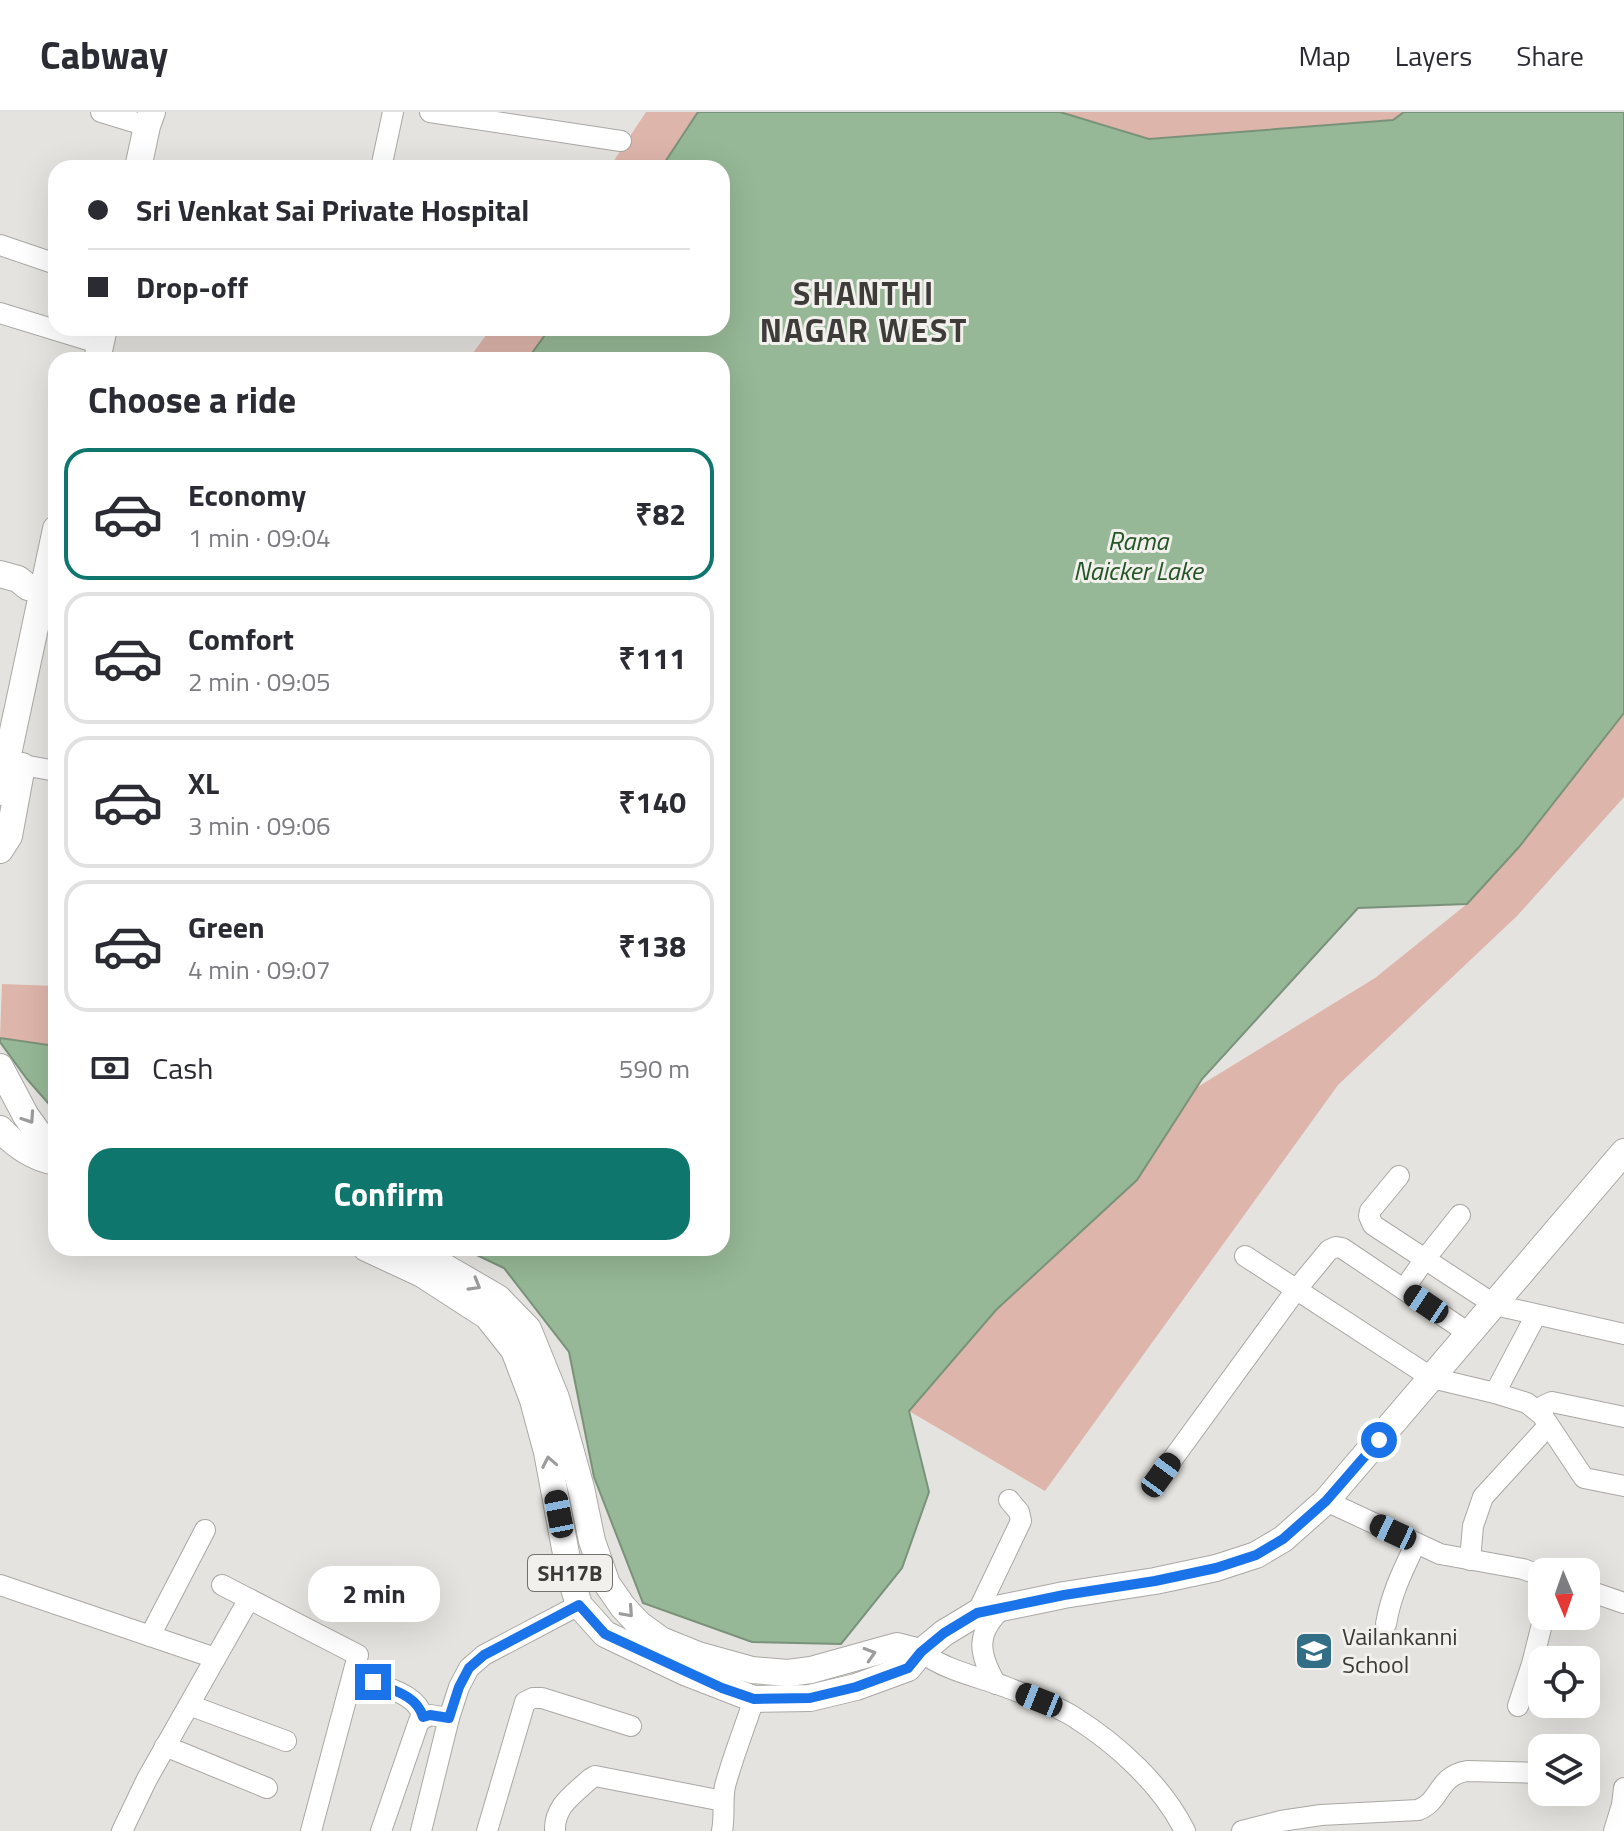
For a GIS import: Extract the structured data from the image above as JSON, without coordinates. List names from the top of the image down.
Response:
{
  "streets": {
    "main road": ["SH17B"]
  },
  "districts": ["SHANTHI NAGAR WEST"],
  "water": ["Rama Naicker Lake"],
  "places": {
    "school or university": ["Vailankanni School"]
  },
  "north": "bottom",
  "page": {
    "header": "Cabway",
    "nav": ["Map", "Layers", "Share"],
    "banner": ["Sri Venkat Sai Private Hospital", "Drop-off"],
    "heading": "Choose a ride",
    "list": [
      {
        "name": "Economy",
        "note": "1 min · 09:04",
        "value": "₹82"
      },
      {
        "name": "Comfort",
        "note": "2 min · 09:05",
        "value": "₹111"
      },
      {
        "name": "XL",
        "note": "3 min · 09:06",
        "value": "₹140"
      },
      {
        "name": "Green",
        "note": "4 min · 09:07",
        "value": "₹138"
      }
    ],
    "pay": ["Cash", "590 m"],
    "buttons": "Confirm",
    "bubble": "2 min"
  }
}
